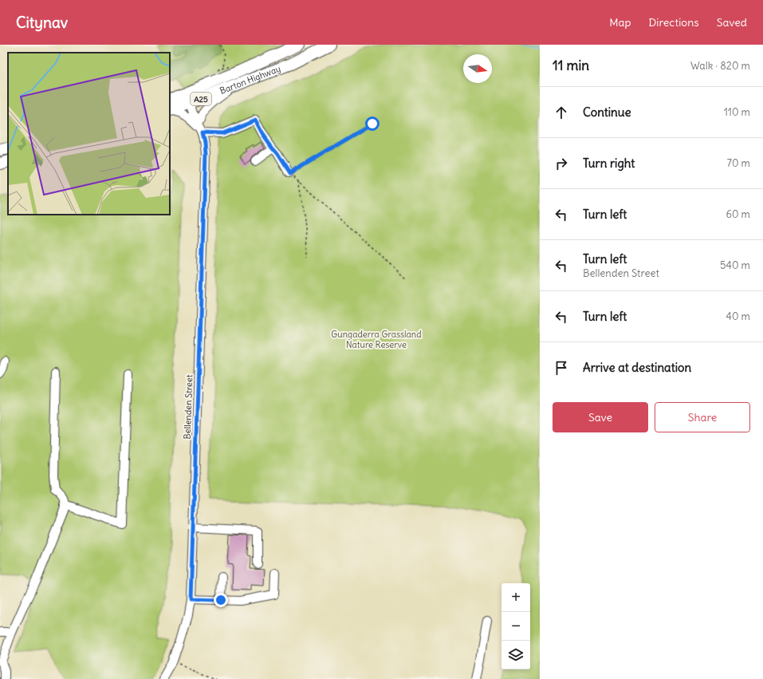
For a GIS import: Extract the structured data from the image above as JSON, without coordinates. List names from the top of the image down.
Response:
{
  "streets": {
    "highway": ["Barton Highway", "A25"],
    "street": ["Bellenden Street"]
  },
  "crossings": [
    ["Barton Highway", "Bellenden Street"]
  ],
  "parks": ["Gungaderra Grassland Nature Reserve"],
  "north": "right",
  "page": {
    "header": "Citynav",
    "nav": ["Map", "Directions", "Saved"],
    "heading": ["11 min", "Walk · 820 m"],
    "list": [
      ["Continue", "110 m"],
      ["Turn right", "70 m"],
      ["Turn left", "60 m"],
      ["Turn left", "Bellenden Street", "540 m"],
      ["Turn left", "40 m"],
      "Arrive at destination"
    ],
    "buttons": ["Save", "Share"],
    "map_buttons": ["+", "−"]
  }
}
